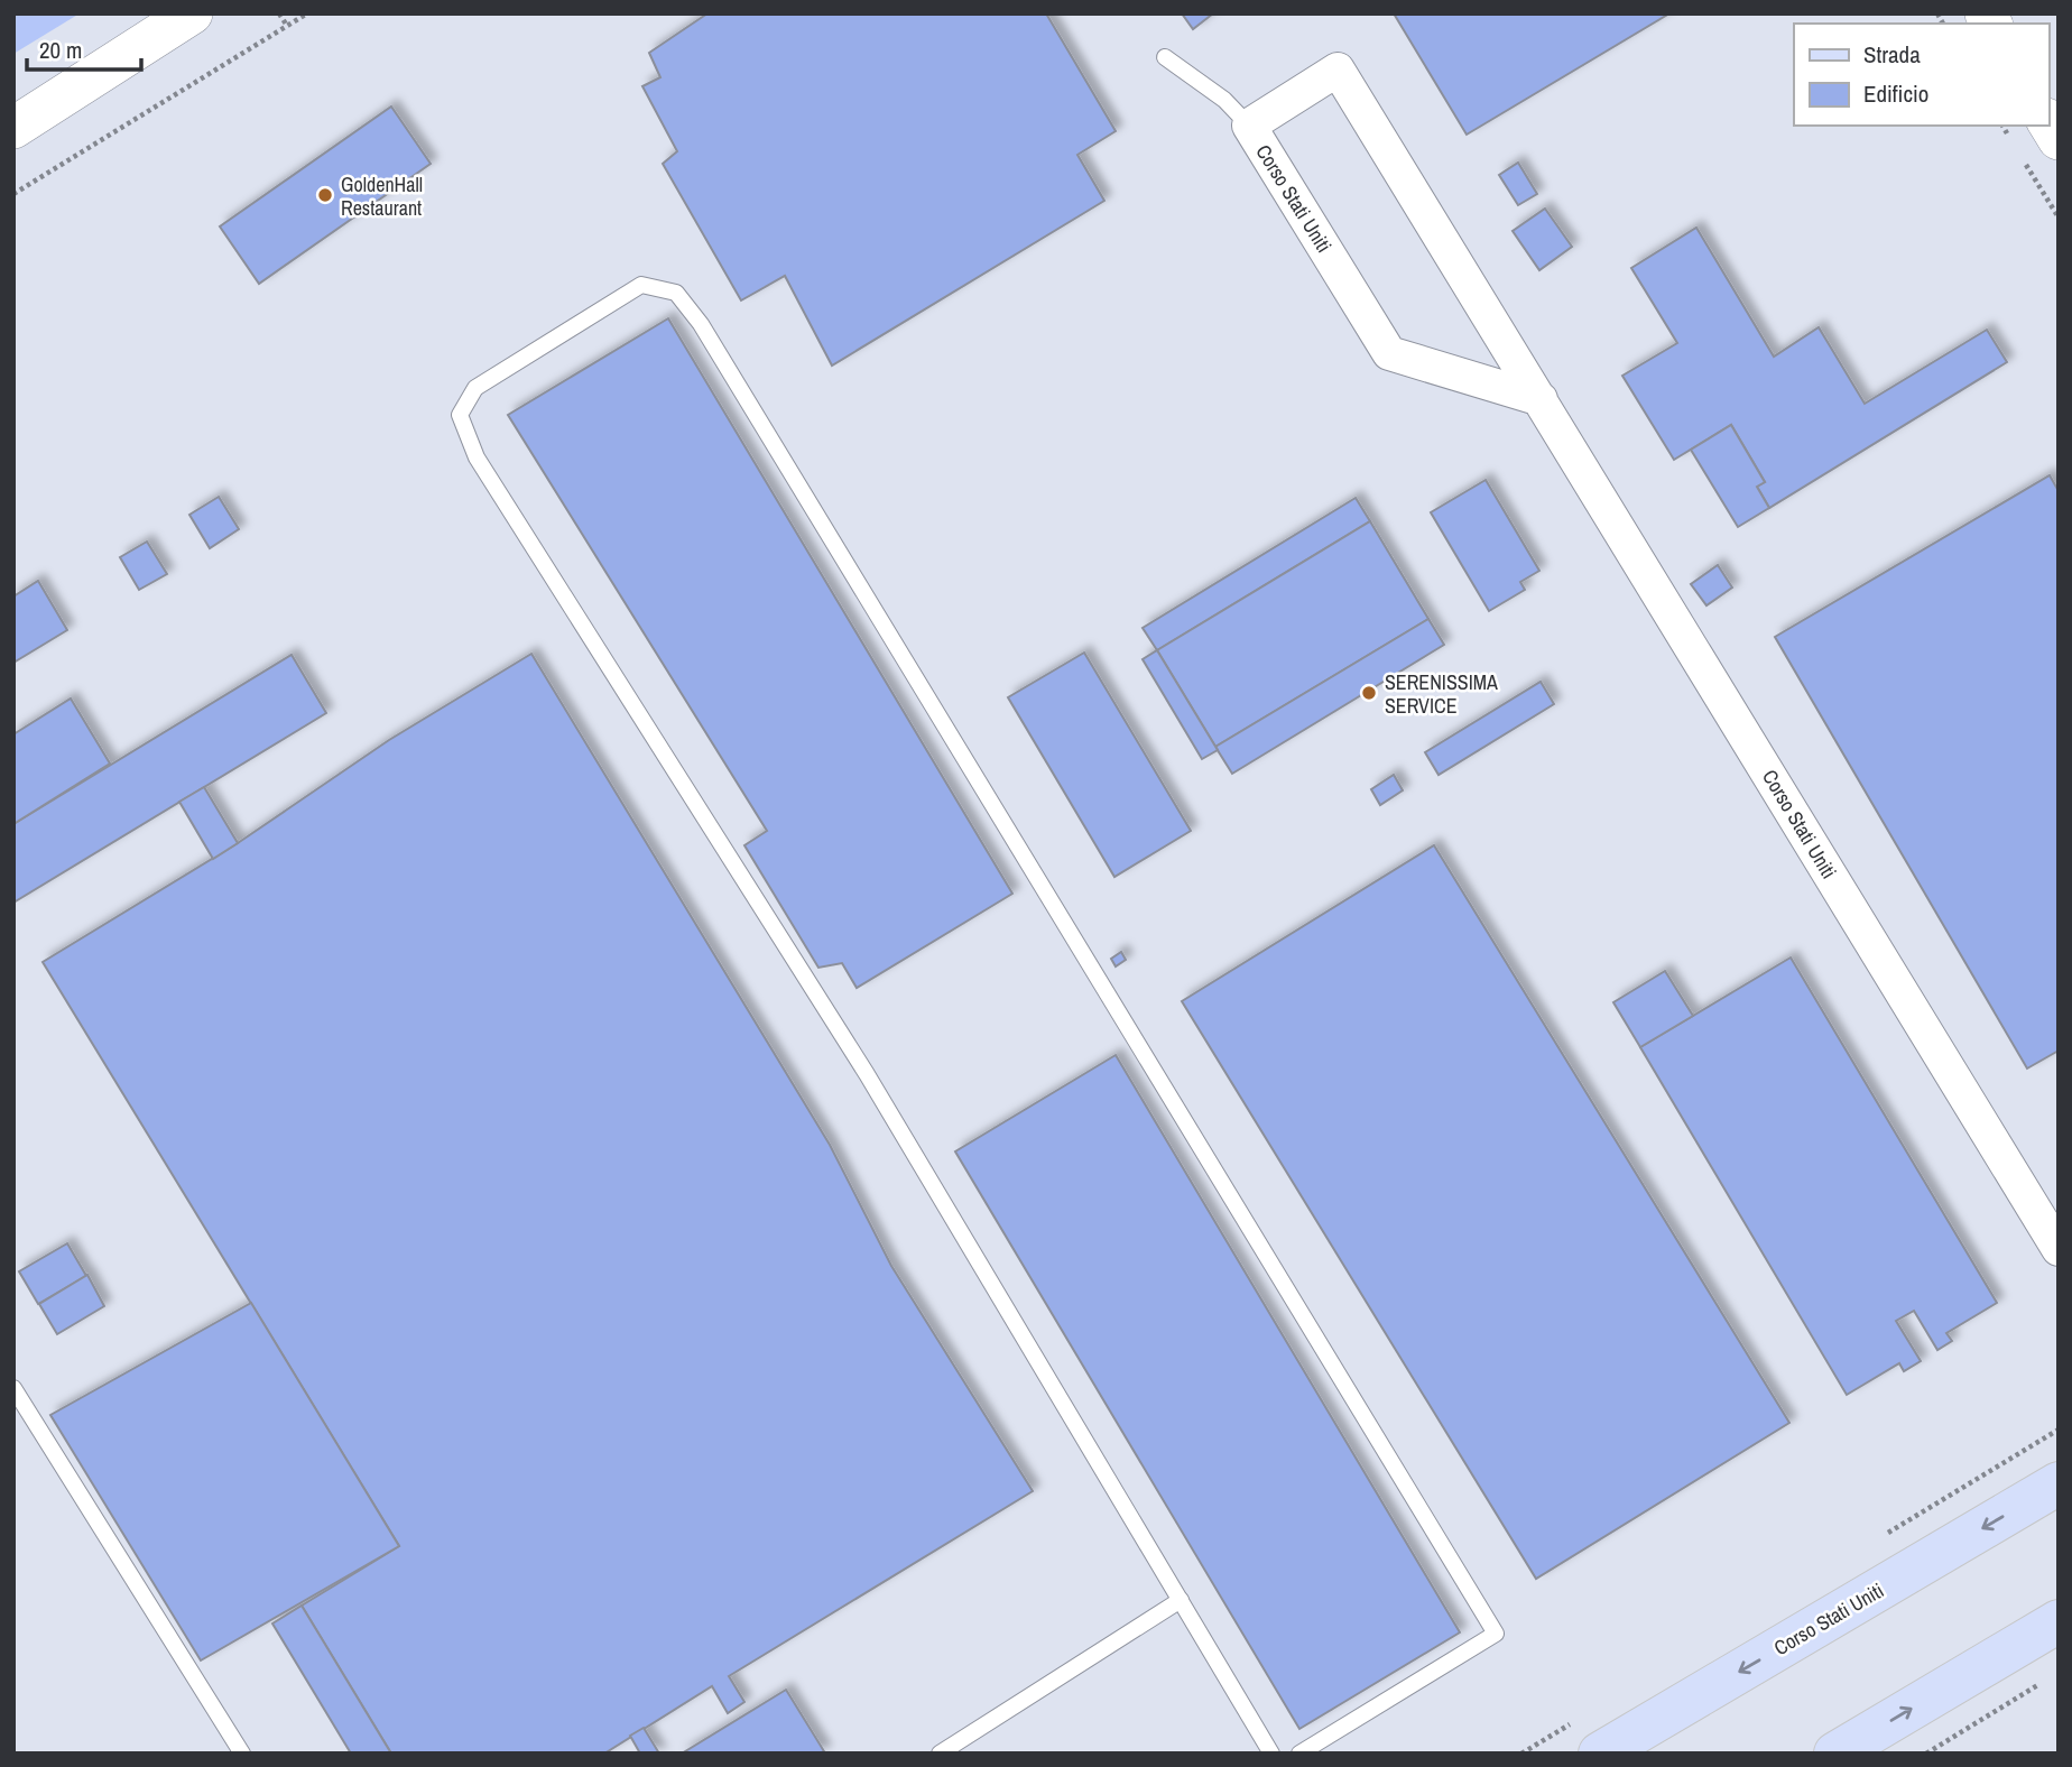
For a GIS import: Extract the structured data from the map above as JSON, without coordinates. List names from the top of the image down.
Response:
{
  "streets": {
    "main road": ["Corso Stati Uniti"]
  },
  "places": ["GoldenHall Restaurant", "SERENISSIMA SERVICE"],
  "legend": ["Strada", "Edificio"],
  "scale_bar": "20 m"
}
